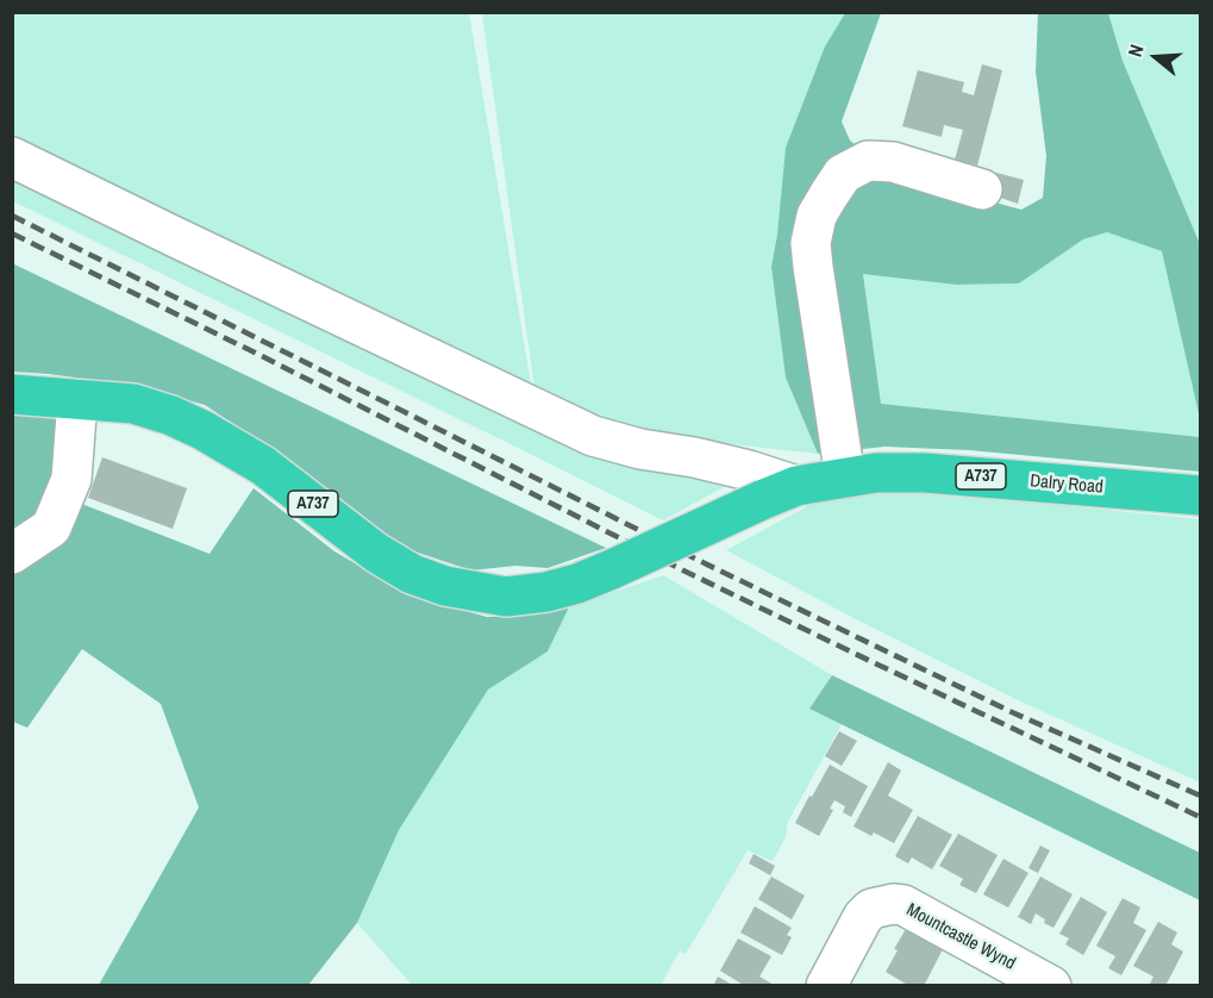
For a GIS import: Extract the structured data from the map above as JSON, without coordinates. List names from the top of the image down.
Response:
{
  "streets": {
    "highway": ["A737", "Dalry Road"],
    "street": ["Mountcastle Wynd"]
  },
  "crossings": [
    ["A737", "Dalry Road"]
  ],
  "north": "left"
}
